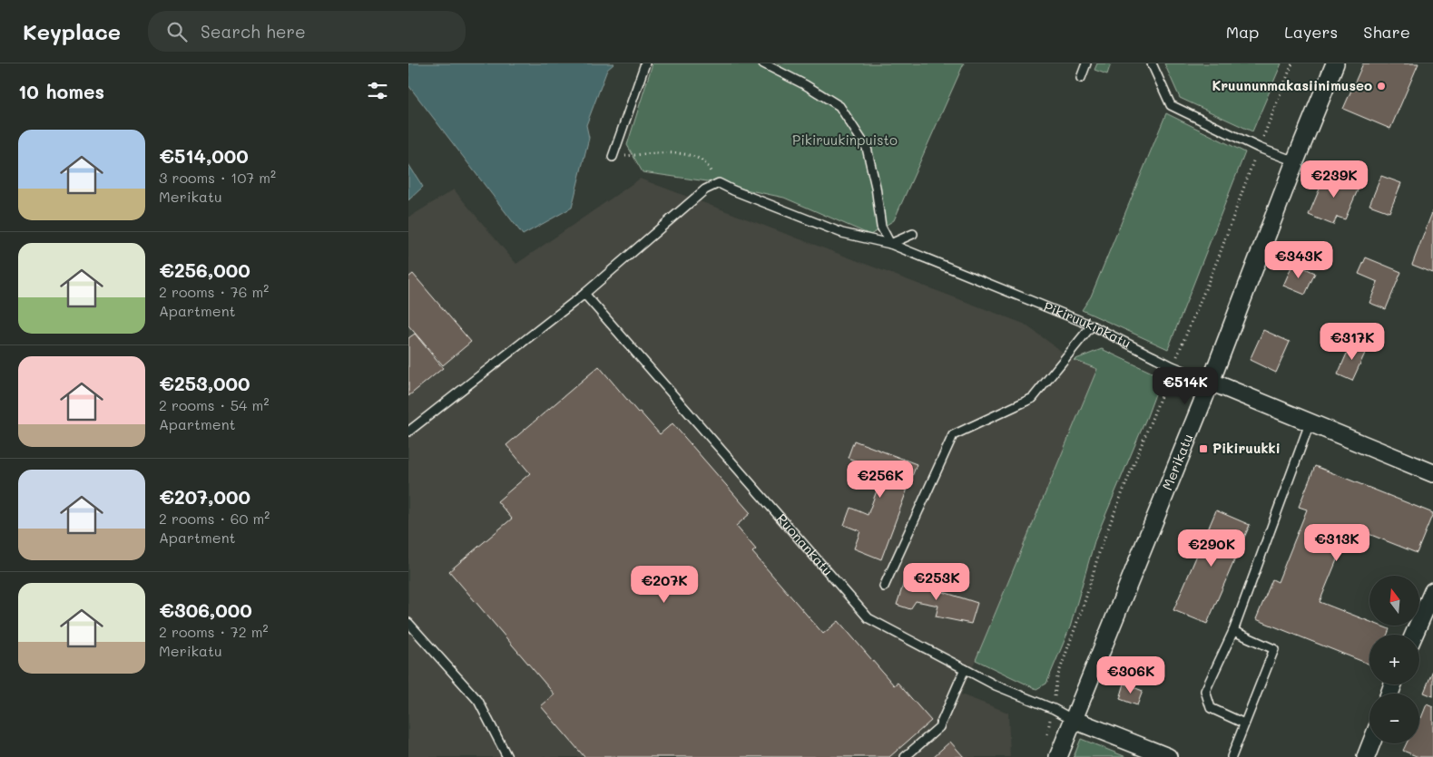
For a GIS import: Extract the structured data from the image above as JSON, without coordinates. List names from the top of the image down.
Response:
{
  "streets": {
    "street": ["Pikiruukinkatu", "Merikatu", "Ruonankatu"]
  },
  "crossings": [
    ["Pikiruukinkatu", "Merikatu"],
    ["Merikatu", "Ruonankatu"]
  ],
  "parks": ["Pikiruukinpuisto"],
  "places": {
    "other": ["Kruununmakasiinimuseo"],
    "transit": ["Pikiruukki"]
  },
  "north": "top",
  "page": {
    "header": "Keyplace",
    "search": "Search here",
    "nav": ["Map", "Layers", "Share"],
    "heading": "10 homes",
    "list": [
      {
        "name": "€514,000",
        "note": "3 rooms · 107 m² · Merikatu"
      },
      {
        "name": "€256,000",
        "note": "2 rooms · 76 m² · Apartment"
      },
      {
        "name": "€253,000",
        "note": "2 rooms · 54 m² · Apartment"
      },
      {
        "name": "€207,000",
        "note": "2 rooms · 60 m² · Apartment"
      },
      {
        "name": "€306,000",
        "note": "2 rooms · 72 m² · Merikatu"
      }
    ],
    "price": [
      "€239K",
      "€343K",
      "€317K",
      "€514K",
      "€256K",
      "€313K",
      "€290K",
      "€253K",
      "€207K",
      "€306K"
    ],
    "map_buttons": ["+", "−"]
  }
}
